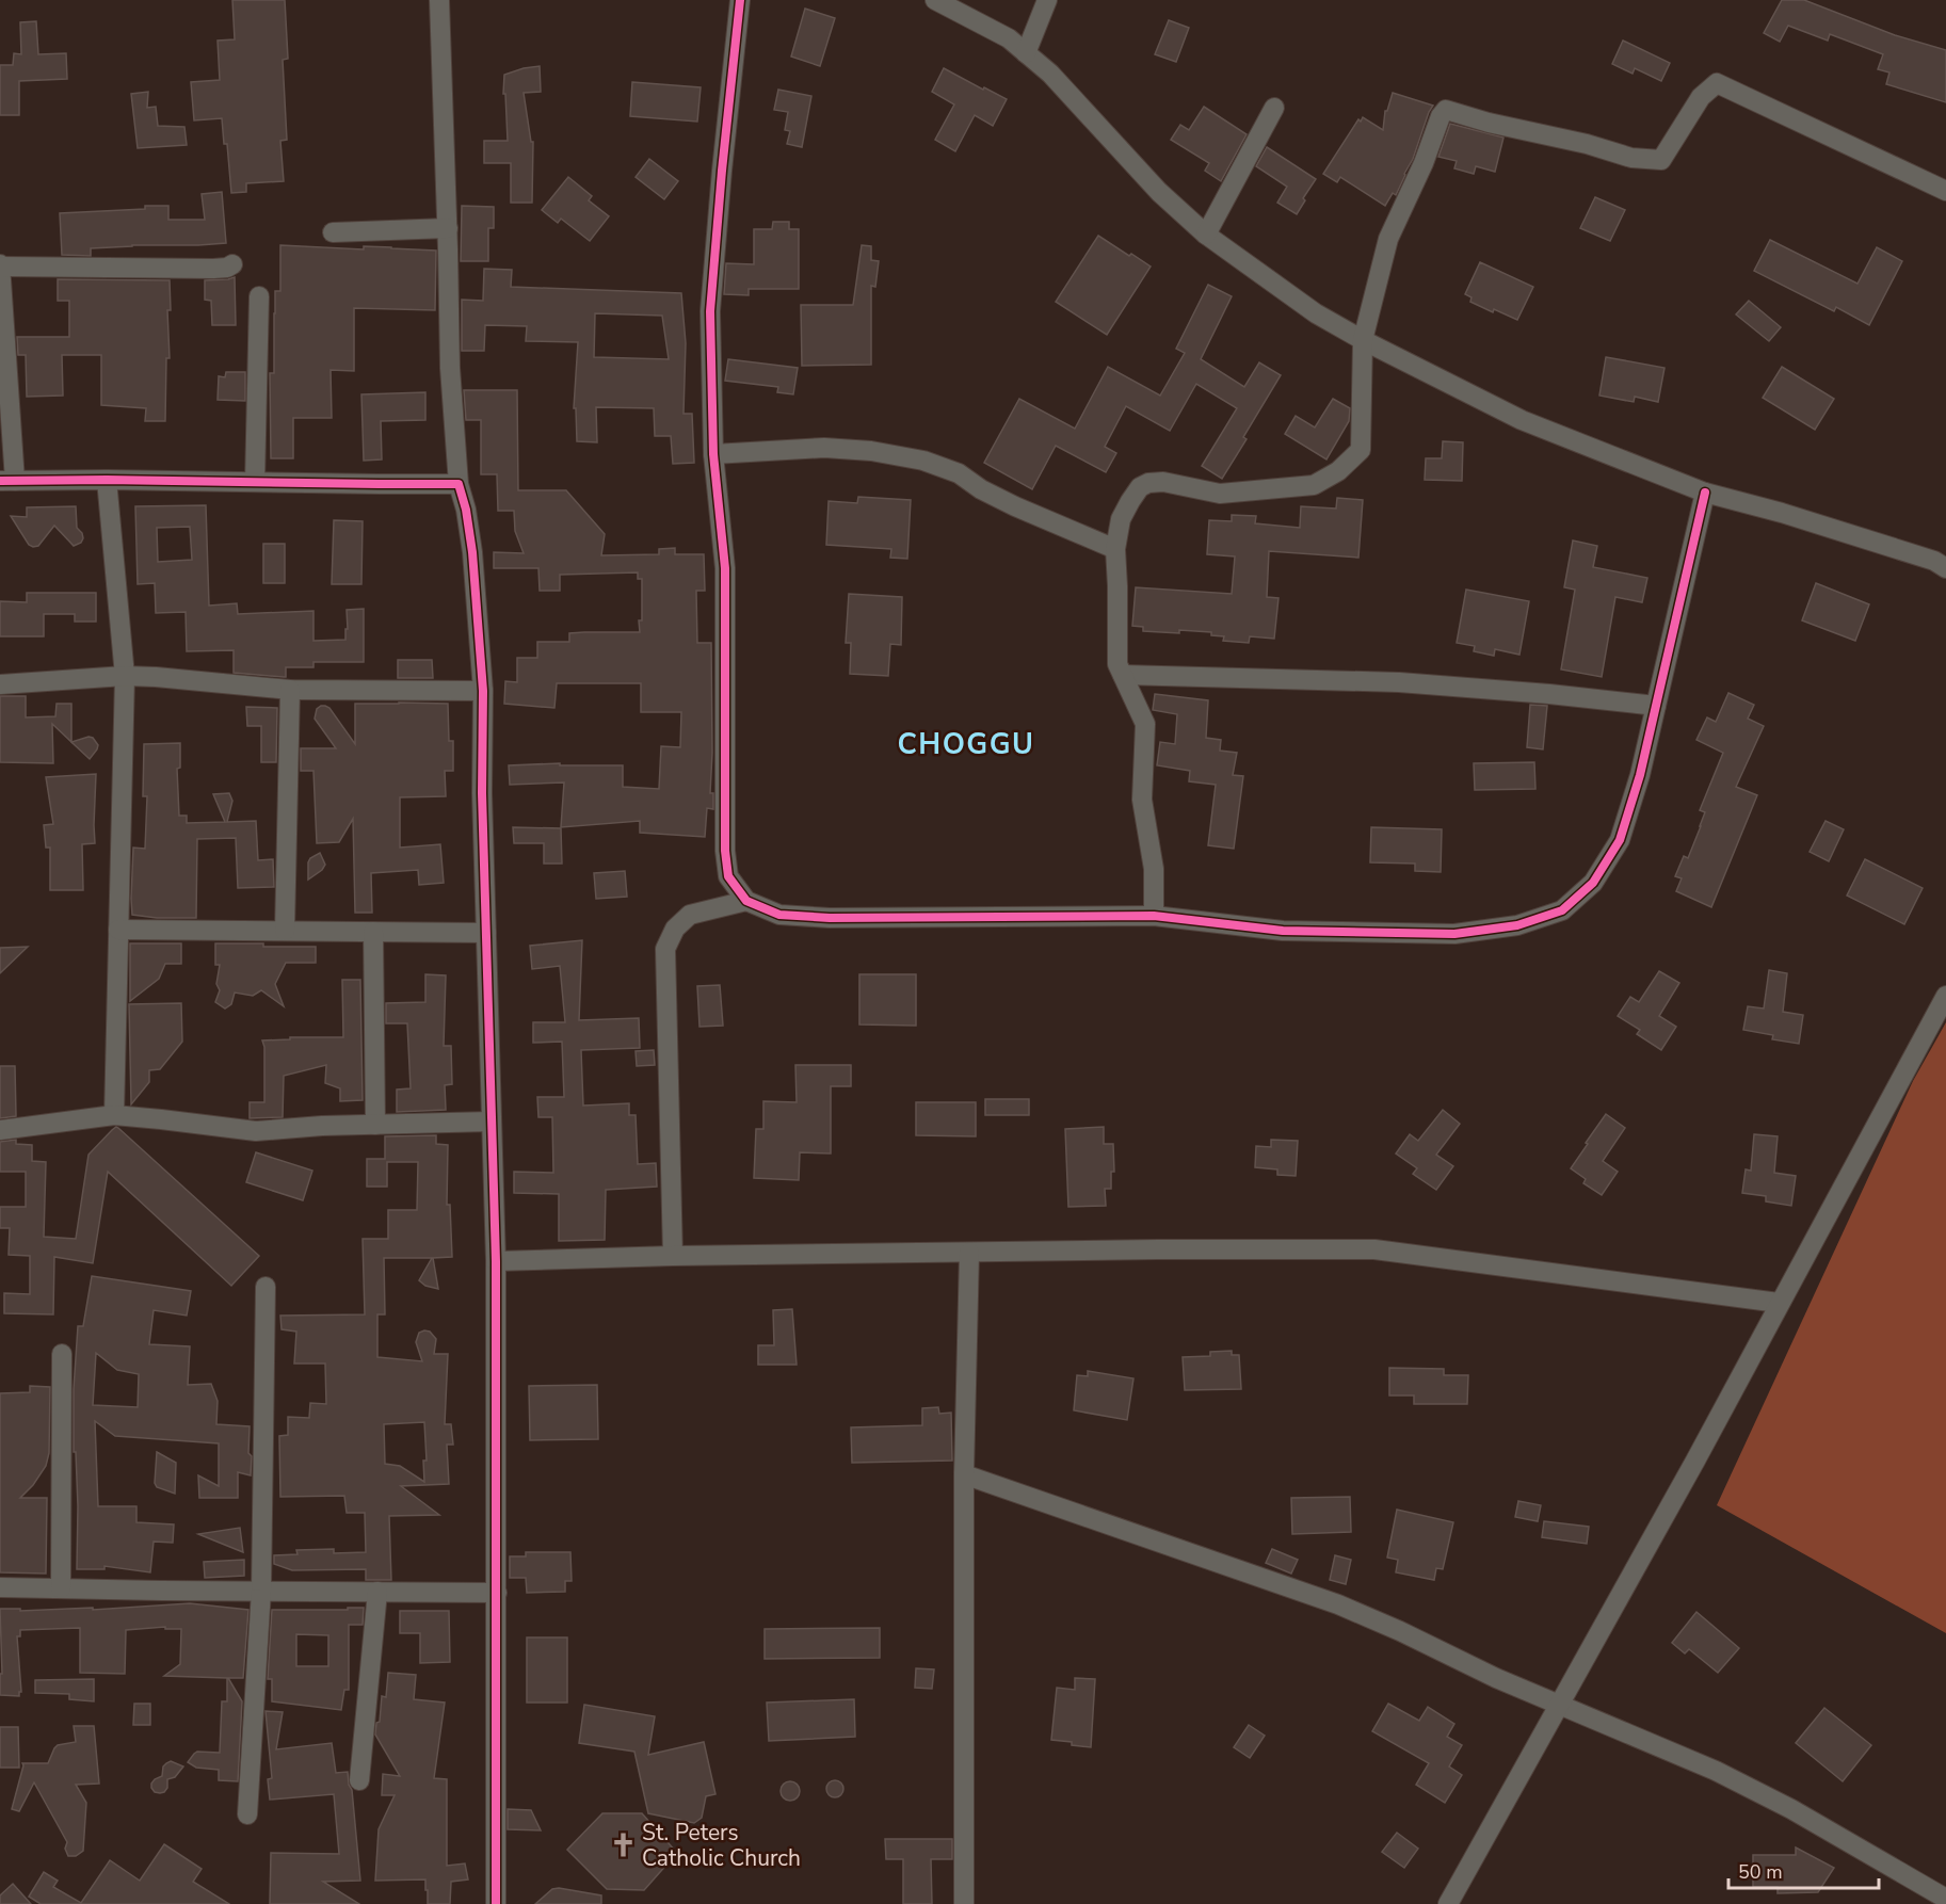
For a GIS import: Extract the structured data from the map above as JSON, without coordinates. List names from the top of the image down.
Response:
{
  "districts": ["CHOGGU"],
  "places": {
    "church": ["St. Peters Catholic Church"]
  },
  "scale_bar": "50 m"
}
